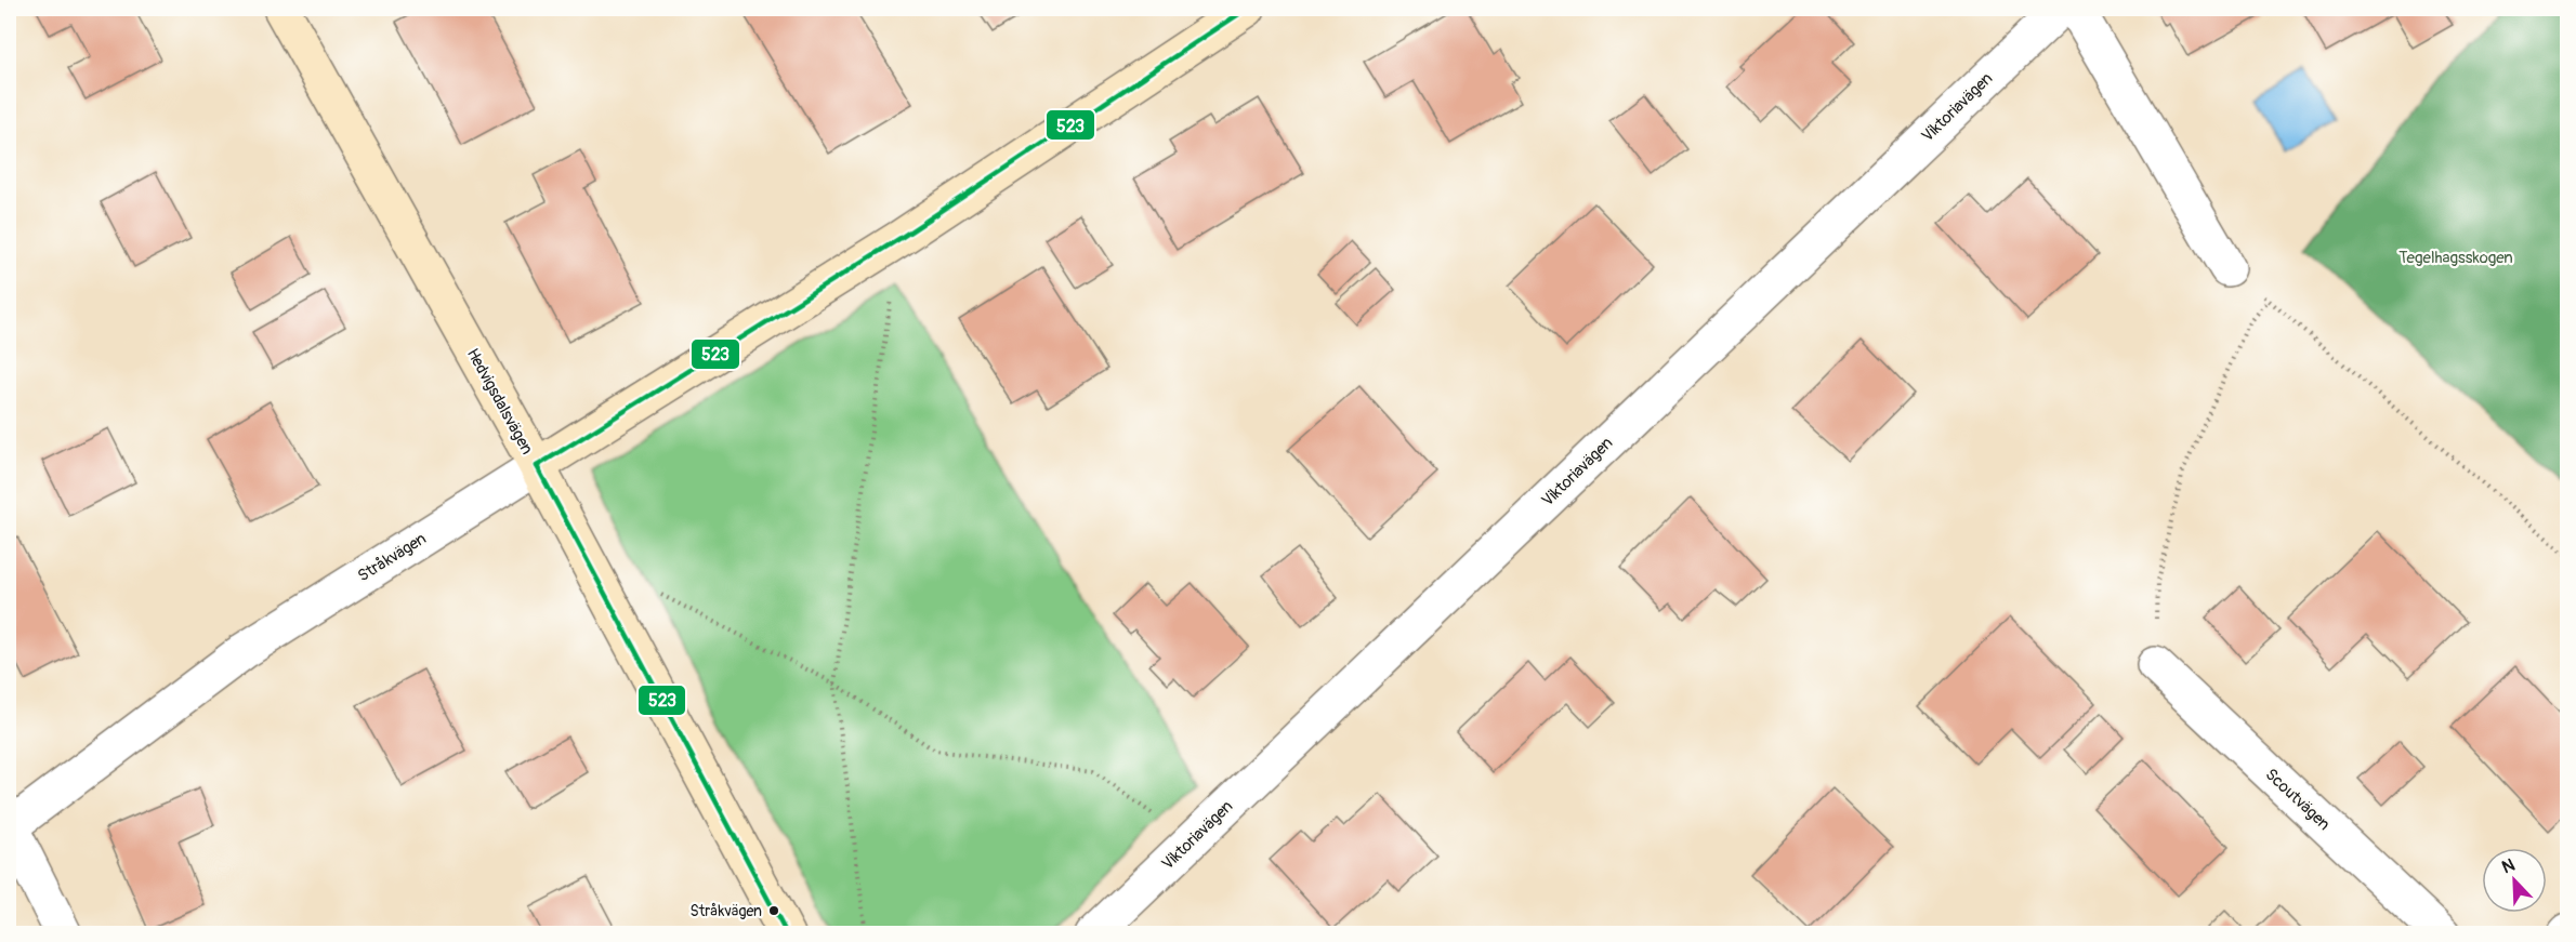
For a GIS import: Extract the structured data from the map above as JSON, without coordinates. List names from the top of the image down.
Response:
{
  "streets": {
    "street": [
      "Viktoriavägen",
      "Hedvigsdalsvägen",
      "Stråkvägen",
      "Scoutvägen"
    ]
  },
  "crossings": [
    ["Hedvigsdalsvägen", "Stråkvägen"]
  ],
  "parks": ["Tegelhagsskogen"],
  "places": ["Stråkvägen"],
  "lines": ["transit line 523"],
  "north": "top left"
}
